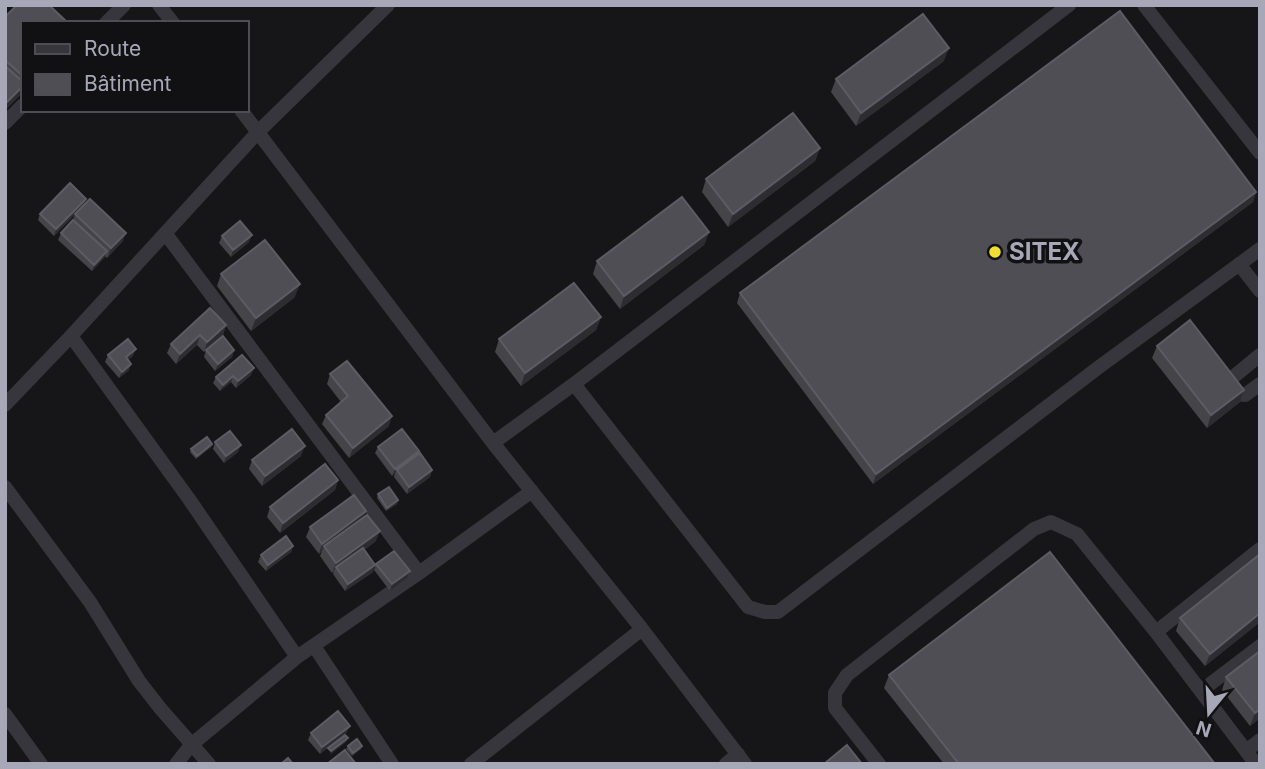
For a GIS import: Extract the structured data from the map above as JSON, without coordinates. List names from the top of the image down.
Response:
{
  "places": ["SITEX"],
  "legend": ["Route", "Bâtiment"],
  "north": "bottom"
}
